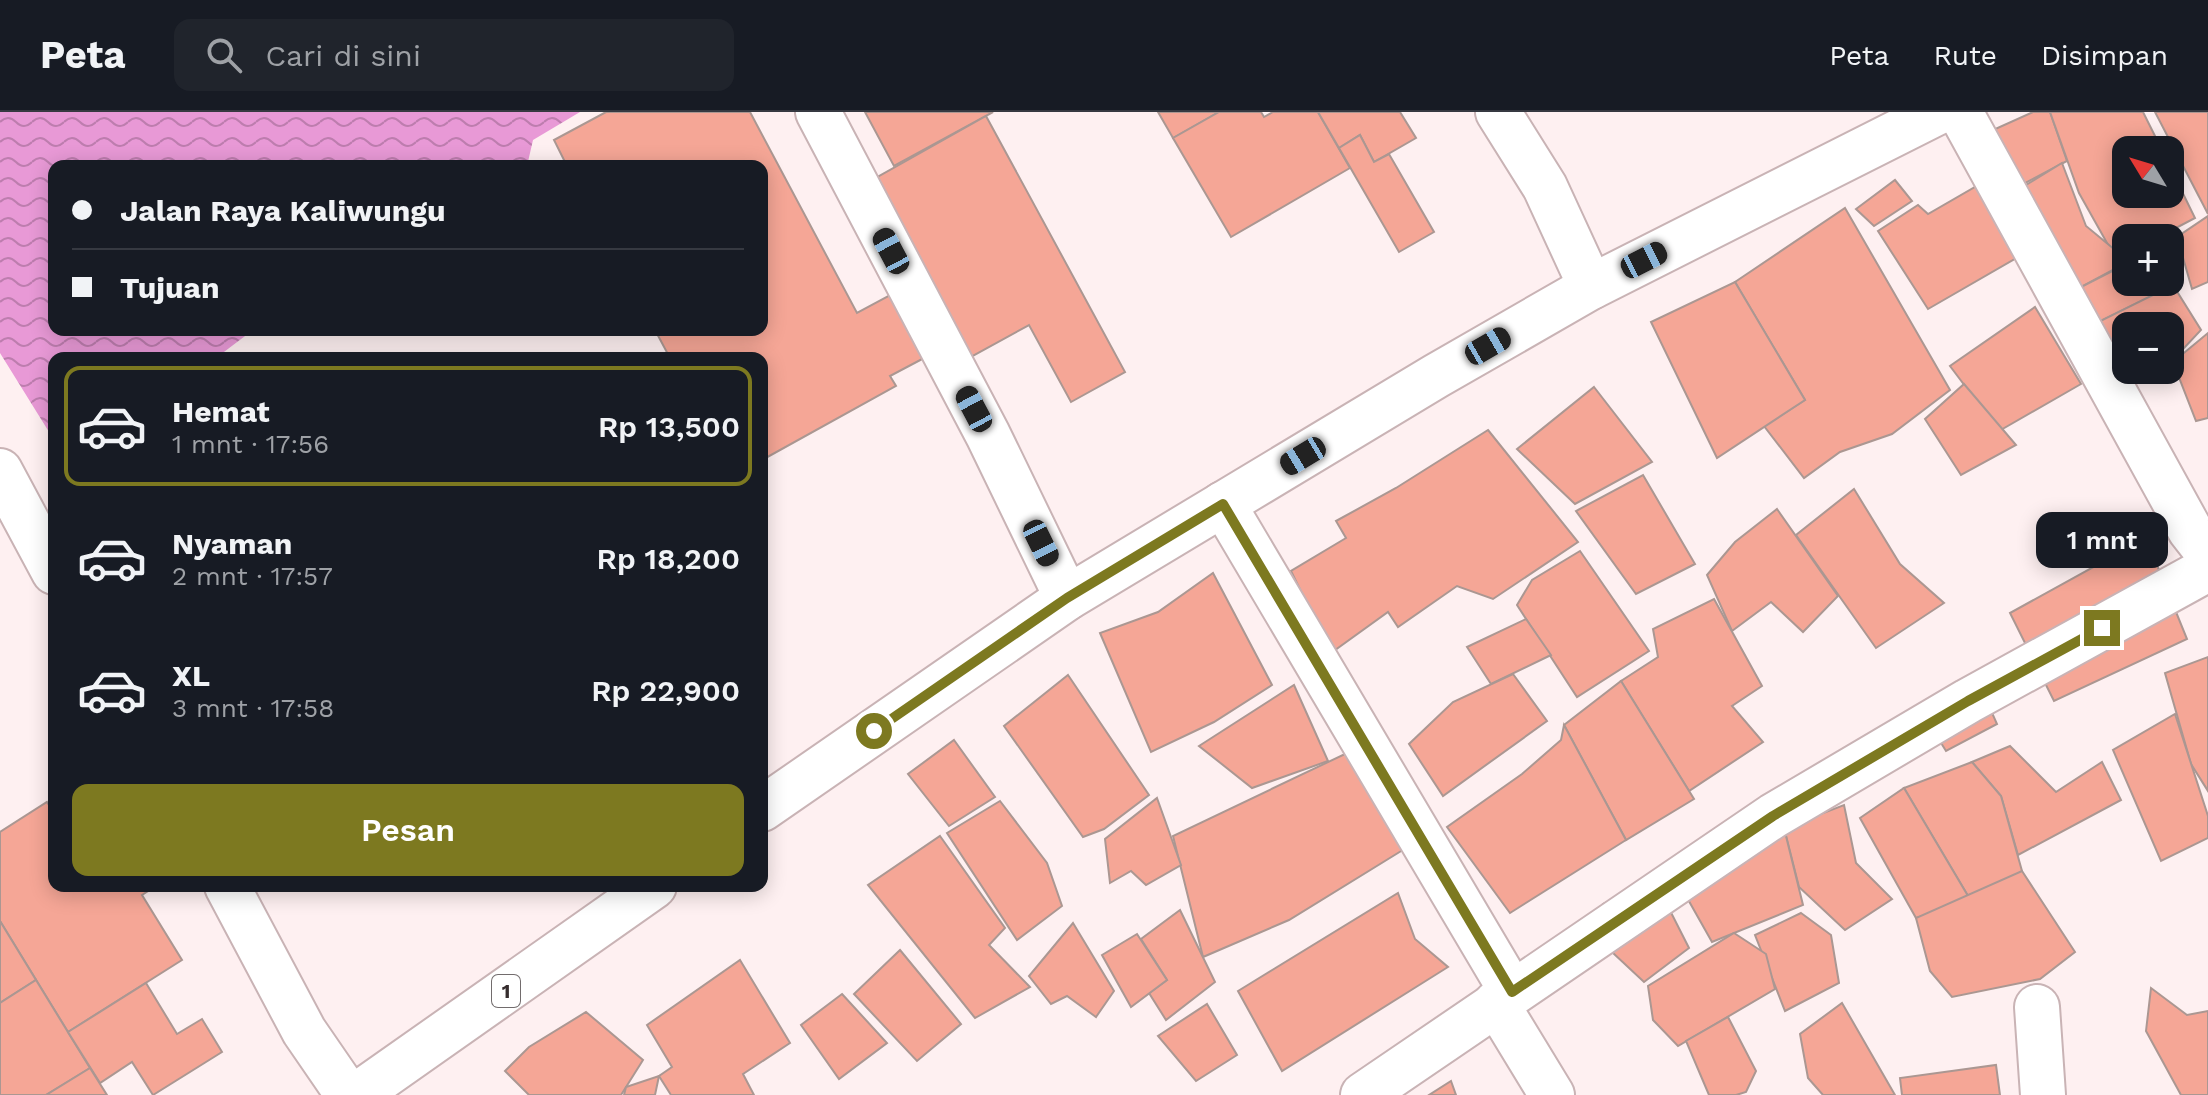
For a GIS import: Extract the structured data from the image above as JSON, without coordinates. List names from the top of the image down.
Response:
{
  "streets": {
    "street": ["1"]
  },
  "north": "top left",
  "page": {
    "header": "Peta",
    "search": "Cari di sini",
    "nav": ["Peta", "Rute", "Disimpan"],
    "map_buttons": ["+", "−"],
    "banner": ["Jalan Raya Kaliwungu", "Tujuan"],
    "list": [
      {
        "name": "Hemat",
        "note": "1 mnt · 17:56",
        "value": "Rp 13,500"
      },
      {
        "name": "Nyaman",
        "note": "2 mnt · 17:57",
        "value": "Rp 18,200"
      },
      {
        "name": "XL",
        "note": "3 mnt · 17:58",
        "value": "Rp 22,900"
      }
    ],
    "bubble": "1 mnt",
    "buttons": "Pesan"
  }
}
